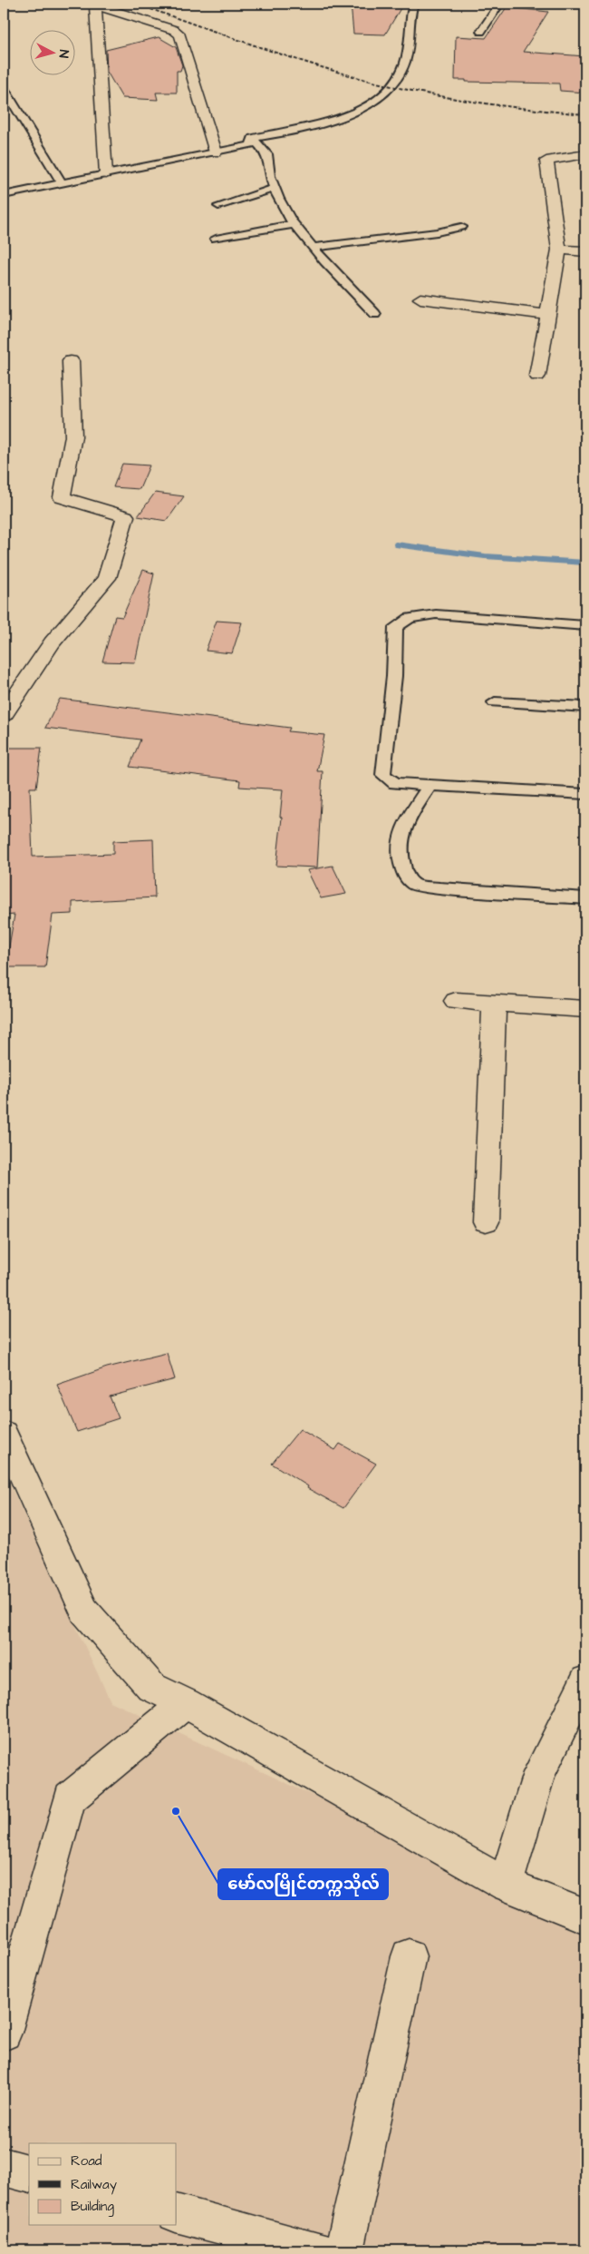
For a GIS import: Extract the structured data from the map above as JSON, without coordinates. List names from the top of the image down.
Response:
{
  "places": ["မော်လမြိုင်တက္ကသိုလ်"],
  "legend": ["Road", "Railway", "Building"],
  "north": "right"
}
